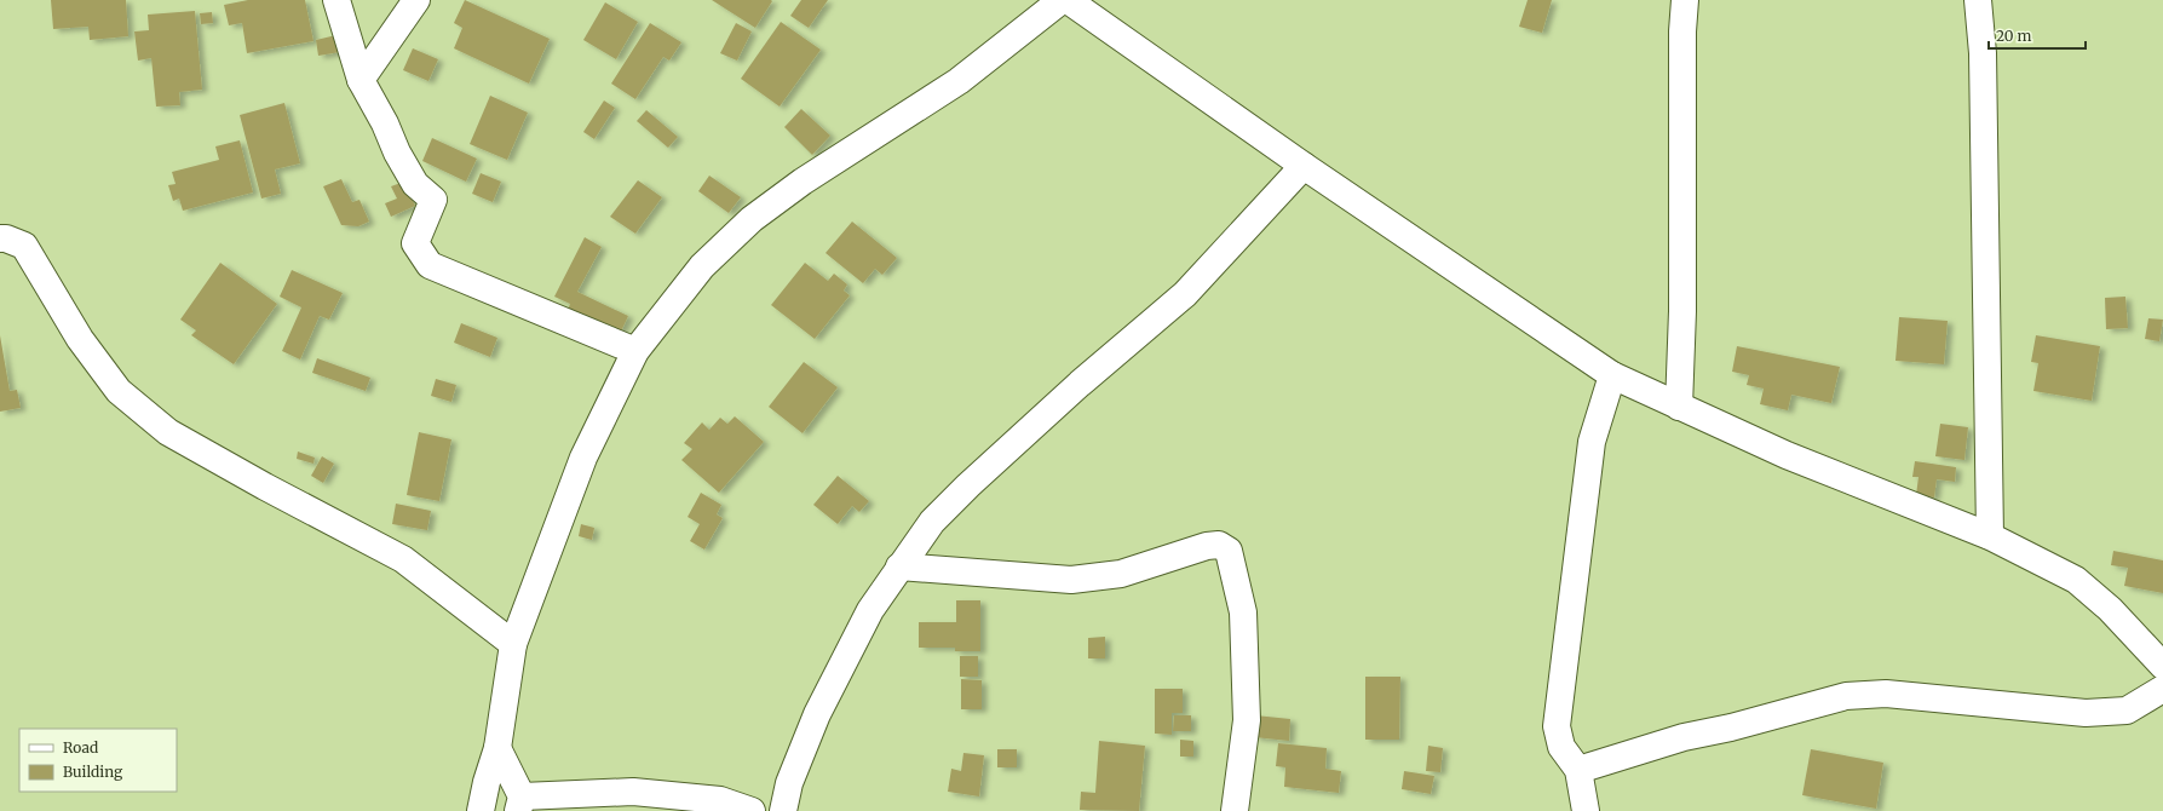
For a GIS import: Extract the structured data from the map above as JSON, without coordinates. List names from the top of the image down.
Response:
{
  "legend": ["Road", "Building"],
  "scale_bar": "20 m"
}
